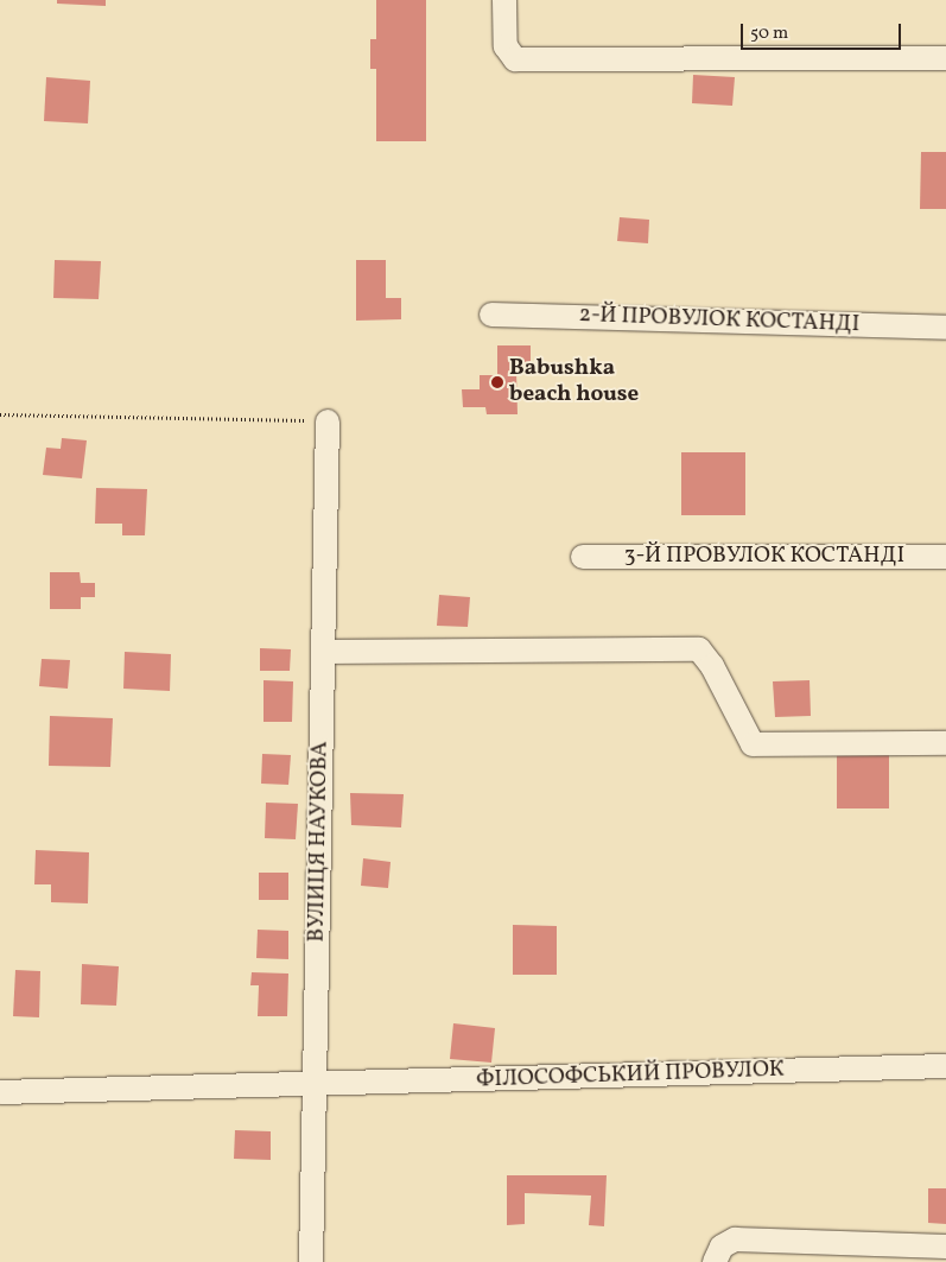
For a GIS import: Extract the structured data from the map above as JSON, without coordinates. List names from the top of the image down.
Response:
{
  "streets": {
    "street": [
      "2-Й ПРОВУЛОК КОСТАНДІ",
      "3-Й ПРОВУЛОК КОСТАНДІ",
      "ВУЛИЦЯ НАУКОВА",
      "ФІЛОСОФСЬКИЙ ПРОВУЛОК"
    ]
  },
  "crossings": [
    ["ВУЛИЦЯ НАУКОВА", "ФІЛОСОФСЬКИЙ ПРОВУЛОК"]
  ],
  "places": ["Babushka beach house"],
  "scale_bar": "50 m"
}
